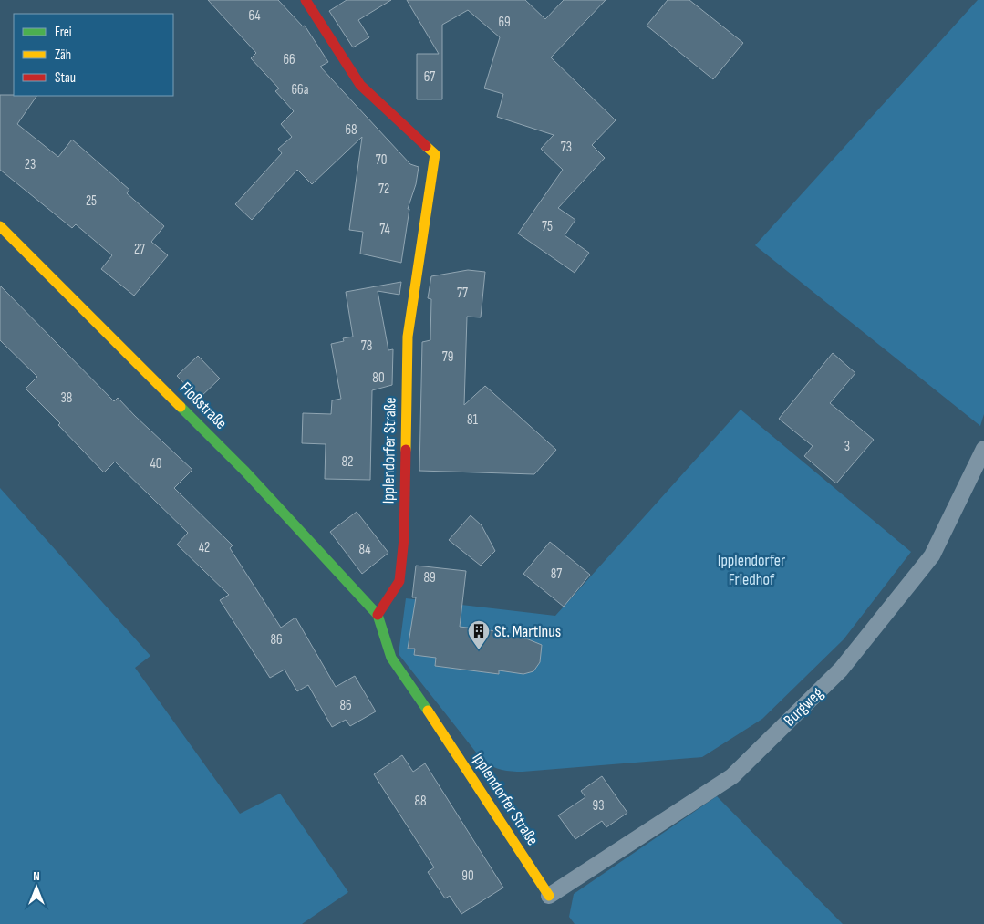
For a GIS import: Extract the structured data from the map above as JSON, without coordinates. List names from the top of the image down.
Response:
{
  "streets": {
    "street": ["Floßstraße", "Ipplendorfer Straße"],
    "lane": ["Burgweg"]
  },
  "crossings": [
    ["Floßstraße", "Ipplendorfer Straße"],
    ["Ipplendorfer Straße", "Burgweg"]
  ],
  "parks": ["Ipplendorfer Friedhof"],
  "places": {
    "building": ["St. Martinus"]
  },
  "house_numbers": [
    "64",
    "69",
    "66",
    "67",
    "66a",
    "68",
    "73",
    "70",
    "23",
    "72",
    "25",
    "75",
    "74",
    "27",
    "77",
    "78",
    "79",
    "80",
    "38",
    "81",
    "3",
    "82",
    "40",
    "42",
    "84",
    "87",
    "89",
    "86",
    "86",
    "88",
    "93",
    "90"
  ],
  "legend": ["Frei", "Zäh", "Stau"],
  "north": "top"
}
